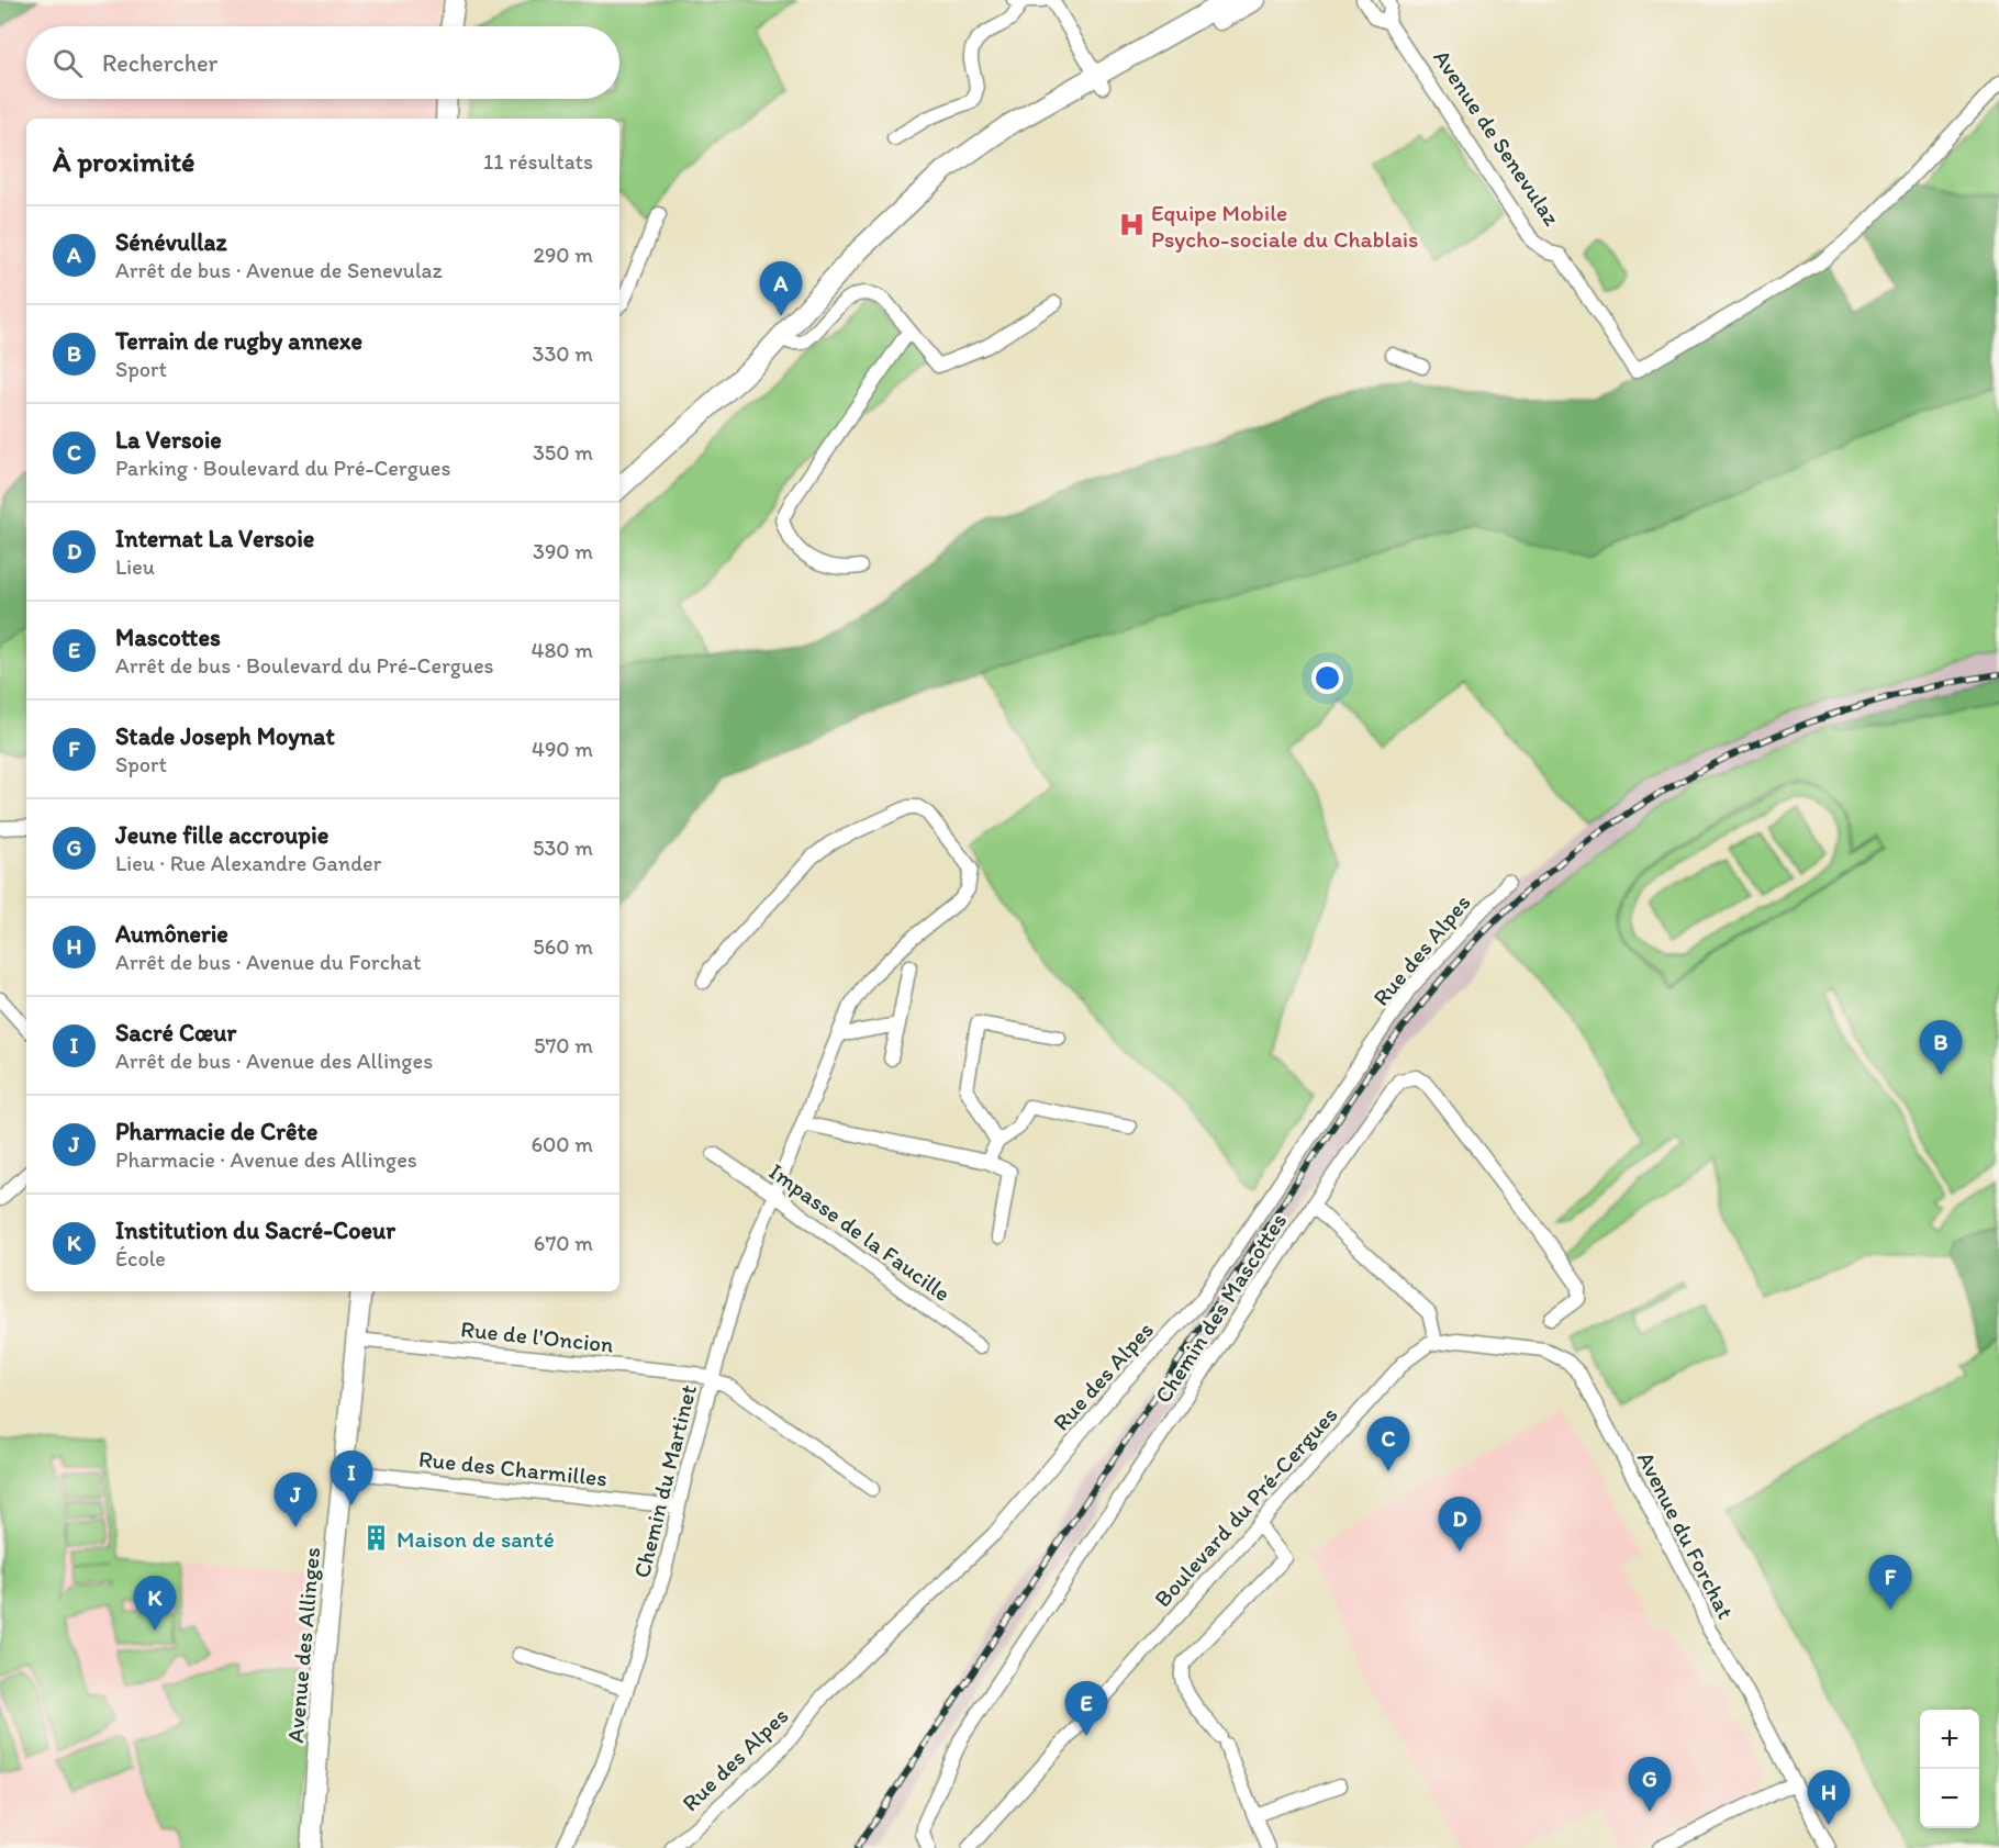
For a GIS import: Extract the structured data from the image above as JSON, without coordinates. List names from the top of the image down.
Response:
{
  "streets": {
    "main road": ["Avenue des Allinges"],
    "street": [
      "Avenue de Senevulaz",
      "Rue des Alpes",
      "Impasse de la Faucille",
      "Chemin des Mascottes",
      "Rue de l'Oncion",
      "Rue des Charmilles",
      "Chemin du Martinet",
      "Boulevard du Pré-Cergues",
      "Avenue du Forchat"
    ]
  },
  "crossings": [
    ["Impasse de la Faucille", "Chemin du Martinet"],
    ["Rue de l'Oncion", "Chemin du Martinet"],
    ["Rue de l'Oncion", "Avenue des Allinges"],
    ["Rue des Charmilles", "Chemin du Martinet"],
    ["Rue des Charmilles", "Avenue des Allinges"],
    ["Boulevard du Pré-Cergues", "Avenue du Forchat"]
  ],
  "places": {
    "hospital": ["Equipe Mobile Psycho-sociale du Chablais"],
    "building": ["Maison de santé"]
  },
  "page": {
    "search": "Rechercher",
    "heading": ["À proximité", "11 résultats"],
    "list": [
      {
        "mark": "A",
        "name": "Sénévullaz",
        "note": "Arrêt de bus · Avenue de Senevulaz",
        "value": "290 m"
      },
      {
        "mark": "B",
        "name": "Terrain de rugby annexe",
        "note": "Sport",
        "value": "330 m"
      },
      {
        "mark": "C",
        "name": "La Versoie",
        "note": "Parking · Boulevard du Pré-Cergues",
        "value": "350 m"
      },
      {
        "mark": "D",
        "name": "Internat La Versoie",
        "note": "Lieu",
        "value": "390 m"
      },
      {
        "mark": "E",
        "name": "Mascottes",
        "note": "Arrêt de bus · Boulevard du Pré-Cergues",
        "value": "480 m"
      },
      {
        "mark": "F",
        "name": "Stade Joseph Moynat",
        "note": "Sport",
        "value": "490 m"
      },
      {
        "mark": "G",
        "name": "Jeune fille accroupie",
        "note": "Lieu · Rue Alexandre Gander",
        "value": "530 m"
      },
      {
        "mark": "H",
        "name": "Aumônerie",
        "note": "Arrêt de bus · Avenue du Forchat",
        "value": "560 m"
      },
      {
        "mark": "I",
        "name": "Sacré Cœur",
        "note": "Arrêt de bus · Avenue des Allinges",
        "value": "570 m"
      },
      {
        "mark": "J",
        "name": "Pharmacie de Crête",
        "note": "Pharmacie · Avenue des Allinges",
        "value": "600 m"
      },
      {
        "mark": "K",
        "name": "Institution du Sacré-Coeur",
        "note": "École",
        "value": "670 m"
      }
    ],
    "pins": [
      "A",
      "B",
      "C",
      "I",
      "J",
      "D",
      "F",
      "K",
      "E",
      "G",
      "H"
    ],
    "map_buttons": ["+", "−"]
  }
}
